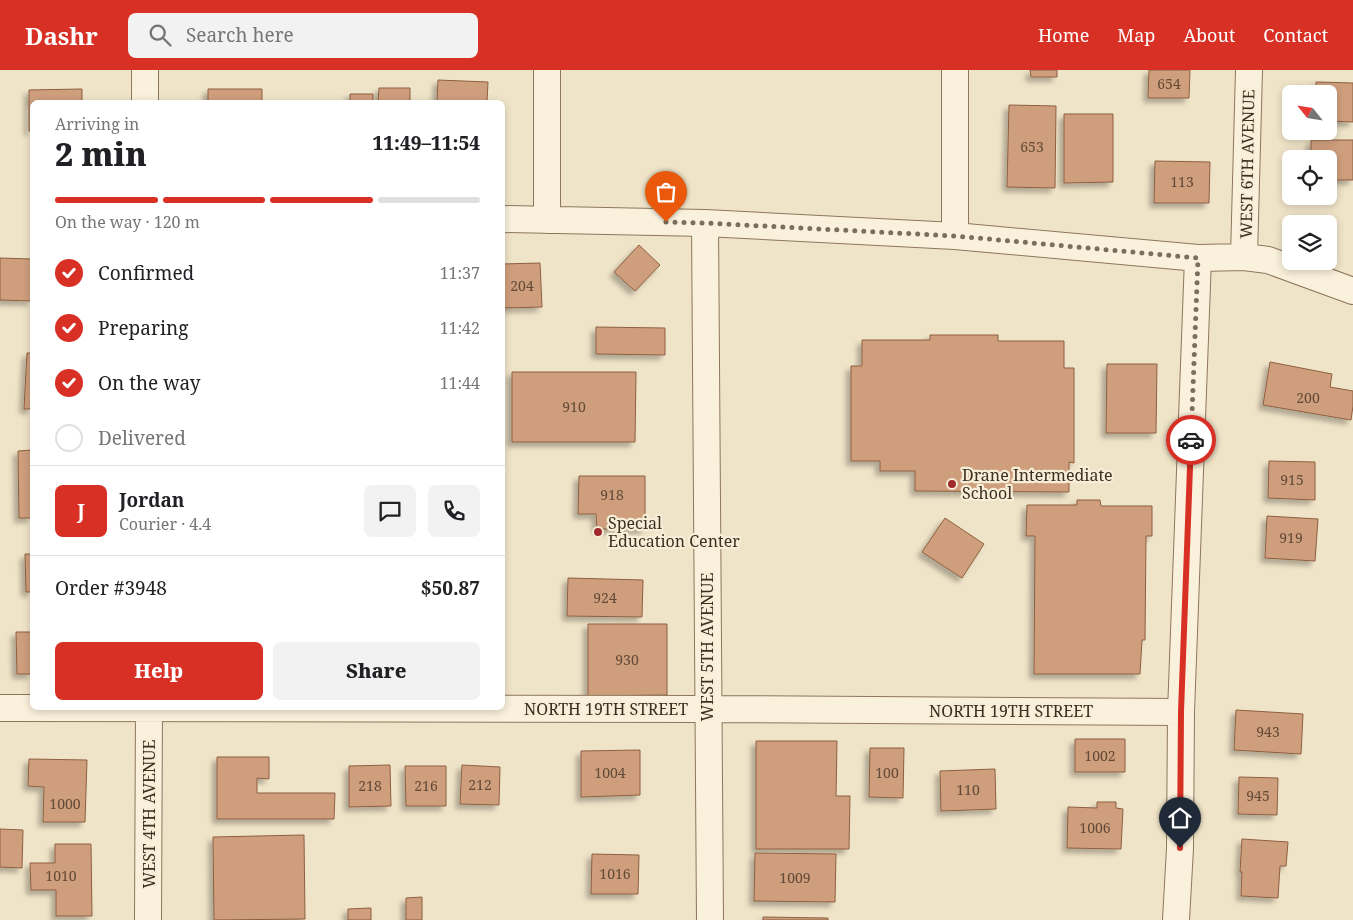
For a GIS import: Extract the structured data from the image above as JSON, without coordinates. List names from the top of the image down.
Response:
{
  "streets": {
    "street": [
      "WEST 6TH AVENUE",
      "WEST 5TH AVENUE",
      "NORTH 19TH STREET",
      "WEST 4TH AVENUE"
    ]
  },
  "crossings": [
    ["WEST 5TH AVENUE", "NORTH 19TH STREET"]
  ],
  "places": ["Drane Intermediate School", "Special Education Center"],
  "house_numbers": [
    "654",
    "653",
    "113",
    "204",
    "200",
    "910",
    "915",
    "918",
    "919",
    "924",
    "930",
    "943",
    "1002",
    "1004",
    "100",
    "212",
    "218",
    "216",
    "110",
    "945",
    "1000",
    "1006",
    "1016",
    "1010",
    "1009"
  ],
  "north": "top left",
  "page": {
    "header": "Dashr",
    "search": "Search here",
    "nav": [
      "Home",
      "Map",
      "About",
      "Contact"
    ],
    "heading": ["2 min", "Arriving in", "11:49–11:54"],
    "panel": [
      "Jordan",
      "Courier · 4.4",
      "Order #3948",
      "$50.87"
    ],
    "bar": "On the way · 120 m",
    "list": [
      ["Confirmed", "11:37"],
      ["Preparing", "11:42"],
      ["On the way", "11:44"],
      "Delivered"
    ],
    "round": "J",
    "buttons": ["Help", "Share"]
  }
}
